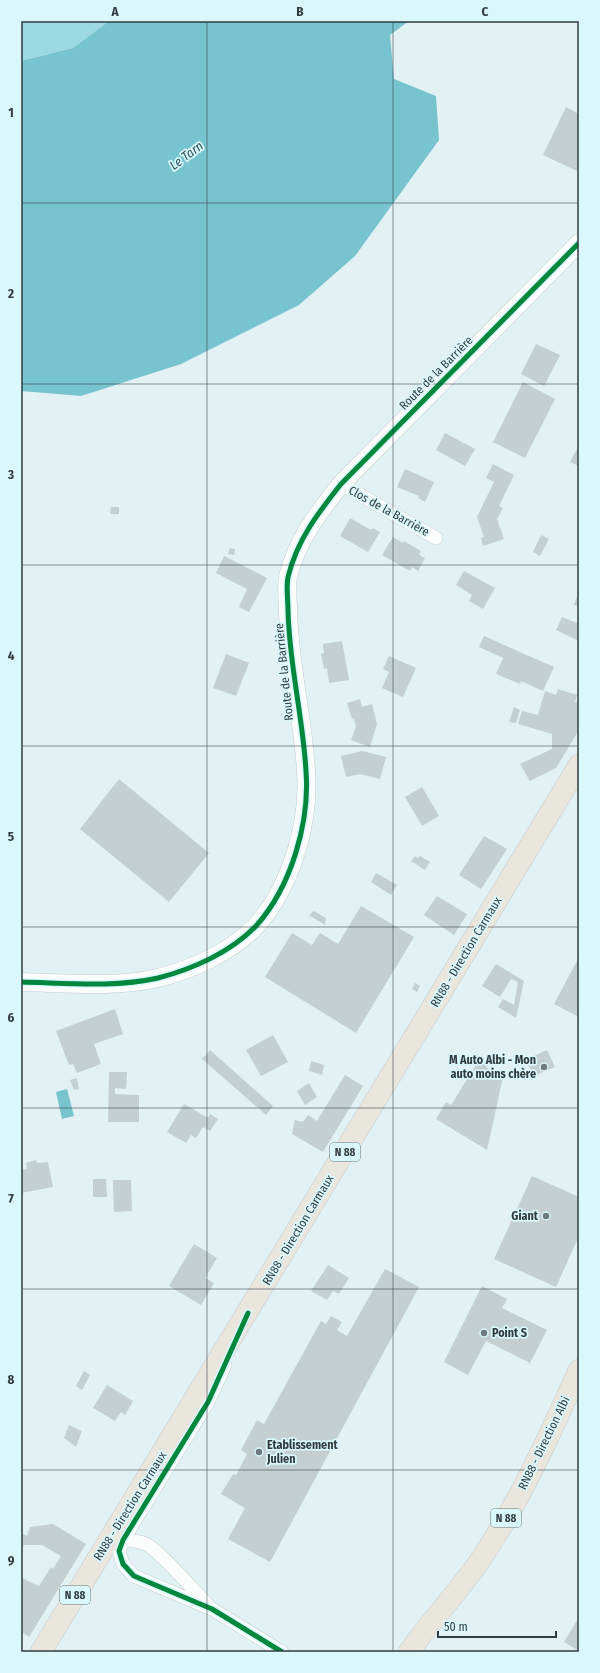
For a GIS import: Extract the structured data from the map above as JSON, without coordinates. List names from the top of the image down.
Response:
{
  "streets": {
    "main road": ["RN88 - Direction Carmaux", "N 88", "RN88 - Direction Albi"],
    "street": ["Route de la Barrière", "Clos de la Barrière"]
  },
  "crossings": [
    ["Route de la Barrière", "Clos de la Barrière"]
  ],
  "water": ["Le Tarn"],
  "places": [
    "M Auto Albi - Mon auto moins chère",
    "Giant",
    "Point S",
    "Etablissement Julien"
  ],
  "scale_bar": "50 m",
  "grid": {
    "columns": ["A", "B", "C"],
    "rows": [
      "1",
      "2",
      "3",
      "4",
      "5",
      "6",
      "7",
      "8",
      "9"
    ]
  }
}
